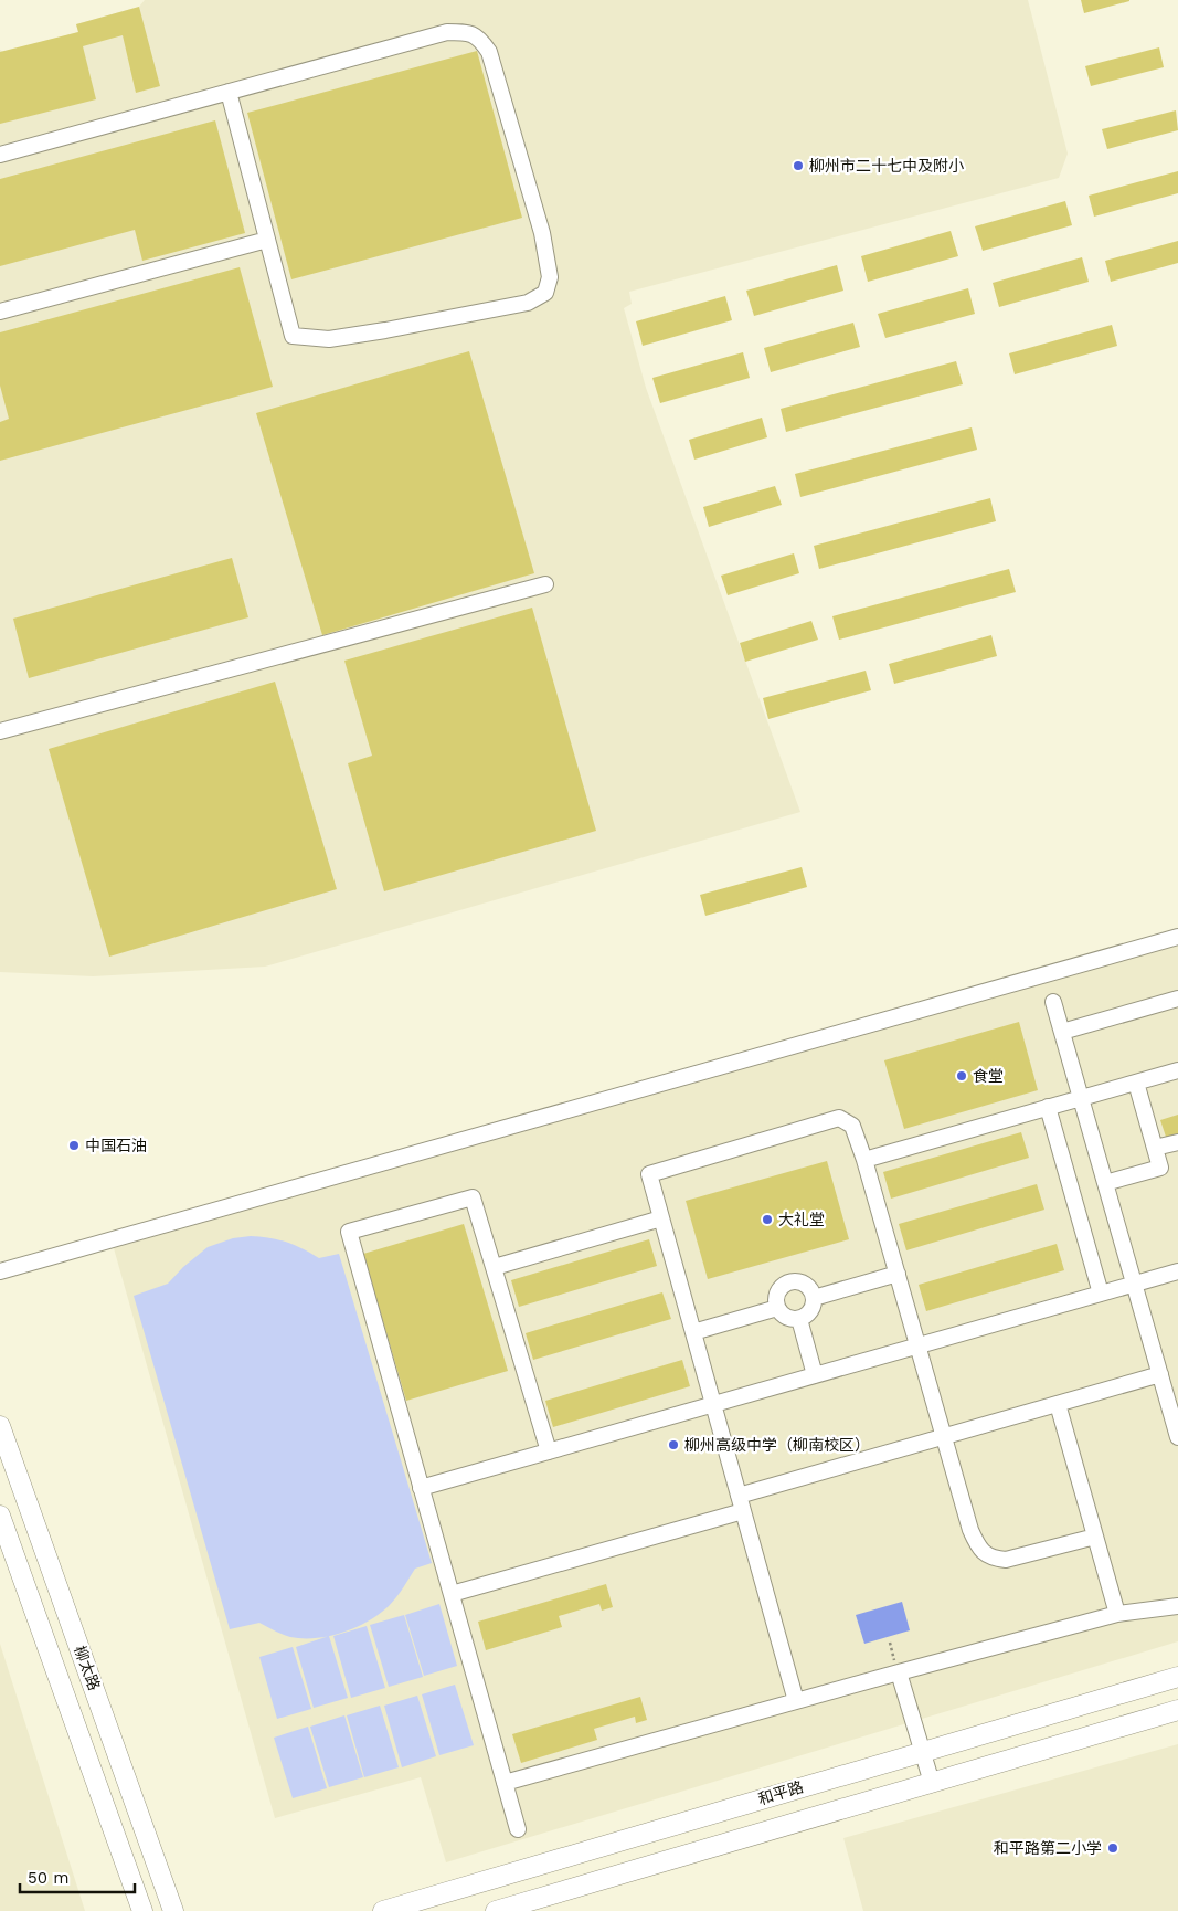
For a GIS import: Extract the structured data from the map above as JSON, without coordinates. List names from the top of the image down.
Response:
{
  "streets": {
    "main road": ["柳太路", "和平路"]
  },
  "places": [
    "柳州市二十七中及附小",
    "食堂",
    "中国石油",
    "大礼堂",
    "柳州高级中学（柳南校区）",
    "和平路第二小学"
  ],
  "scale_bar": "50 m"
}
